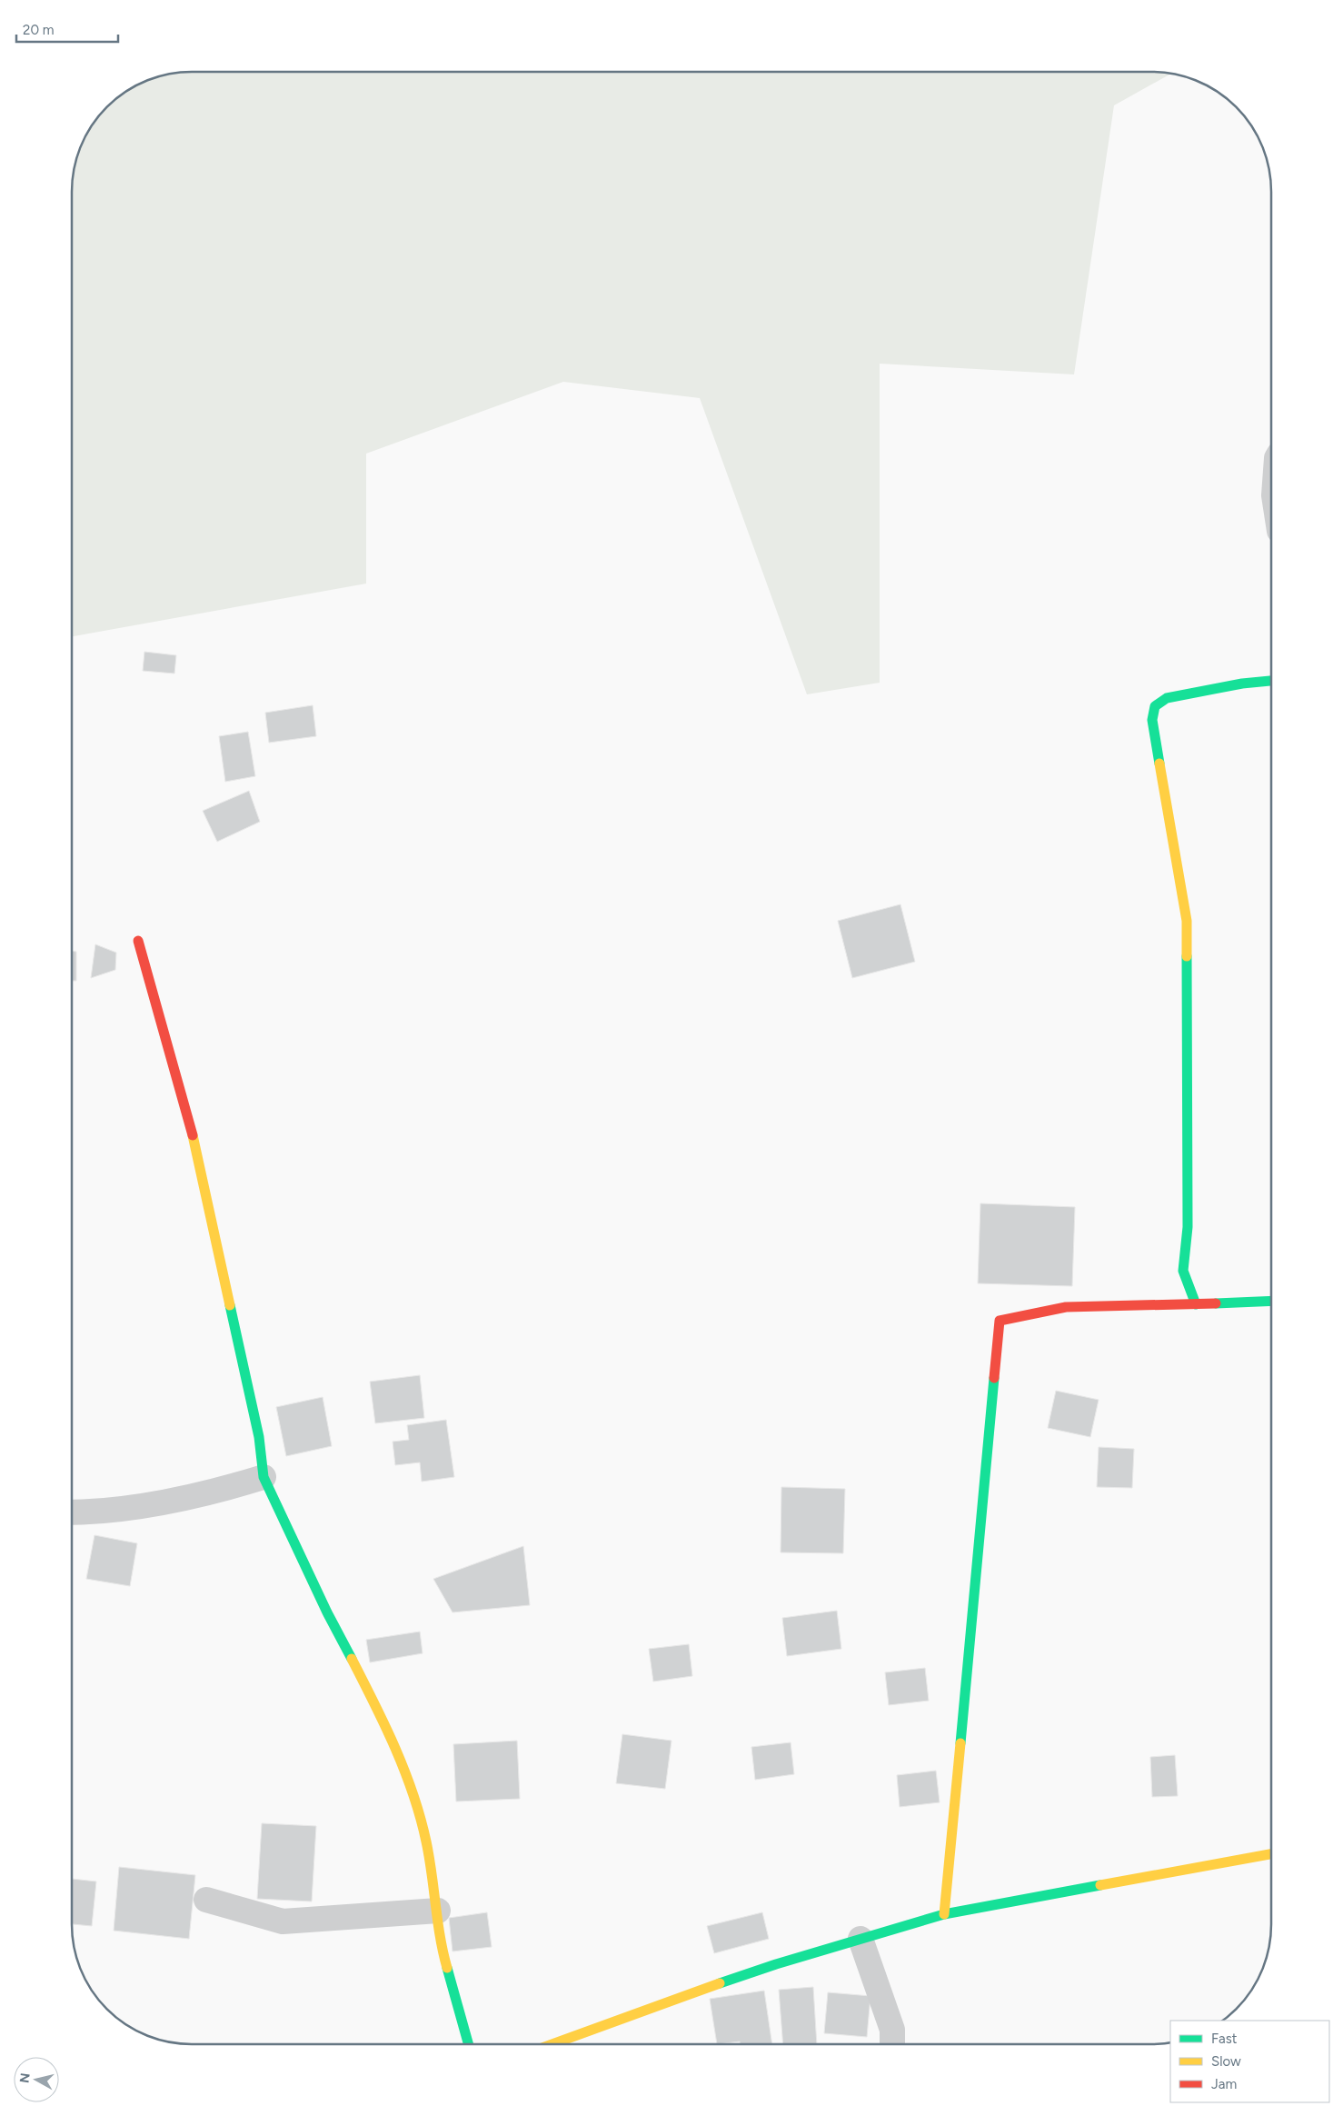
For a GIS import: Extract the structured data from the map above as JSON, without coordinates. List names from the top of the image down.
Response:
{
  "legend": ["Fast", "Slow", "Jam"],
  "scale_bar": "20 m",
  "north": "left"
}
